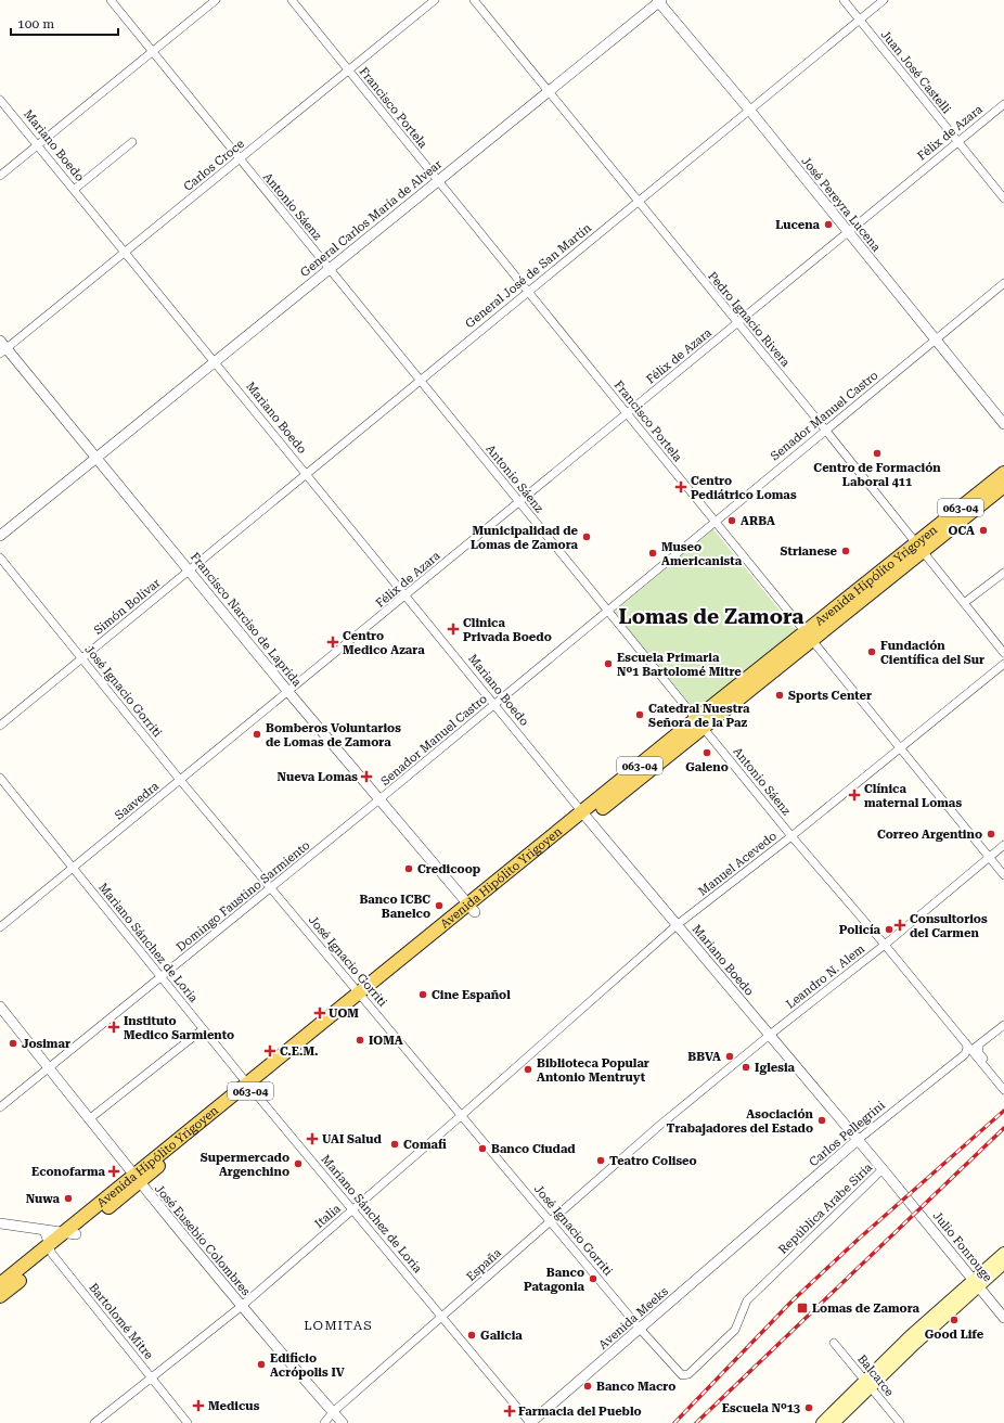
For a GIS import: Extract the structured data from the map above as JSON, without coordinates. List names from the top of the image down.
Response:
{
  "streets": {
    "main road": ["063-04", "Avenida Hipólito Yrigoyen"],
    "street": [
      "Juan José Castelli",
      "Francisco Portela",
      "Félix de Azara",
      "Mariano Boedo",
      "Carlos Croce",
      "José Pereyra Lucena",
      "Antonio Sáenz",
      "General Carlos María de Alvear",
      "General José de San Martín",
      "Pedro Ignacio Rivera",
      "Senador Manuel Castro",
      "Simón Bolívar",
      "Francisco Narciso de Laprida",
      "José Ignacio Gorriti",
      "Saavedra",
      "Manuel Acevedo",
      "Domingo Faustino Sarmiento",
      "Mariano Sánchez de Loria",
      "Leandro N. Alem",
      "Carlos Pellegrini",
      "República Arabe Siria",
      "Italia",
      "José Eusebio Colombres",
      "Julio Fonrouge",
      "España",
      "Avenida Meeks",
      "Bartolomé Mitre",
      "Balcarce"
    ]
  },
  "crossings": [
    ["Juan José Castelli", "Félix de Azara"],
    ["Juan José Castelli", "General José de San Martín"],
    ["Francisco Portela", "Félix de Azara"],
    ["Francisco Portela", "Carlos Croce"],
    ["Francisco Portela", "General Carlos María de Alvear"],
    ["Francisco Portela", "General José de San Martín"],
    ["Francisco Portela", "Senador Manuel Castro"],
    ["Francisco Portela", "Avenida Hipólito Yrigoyen"],
    ["Francisco Portela", "Manuel Acevedo"],
    ["Francisco Portela", "Leandro N. Alem"],
    ["Félix de Azara", "Mariano Boedo"],
    ["Félix de Azara", "José Pereyra Lucena"],
    ["Félix de Azara", "Antonio Sáenz"],
    ["Félix de Azara", "Pedro Ignacio Rivera"],
    ["Félix de Azara", "Francisco Narciso de Laprida"],
    ["Félix de Azara", "Saavedra"],
    ["Mariano Boedo", "Carlos Croce"],
    ["Mariano Boedo", "General Carlos María de Alvear"],
    ["Mariano Boedo", "General José de San Martín"],
    ["Mariano Boedo", "Senador Manuel Castro"],
    ["Mariano Boedo", "Avenida Hipólito Yrigoyen"],
    ["Mariano Boedo", "Manuel Acevedo"],
    ["Mariano Boedo", "Leandro N. Alem"],
    ["Mariano Boedo", "Carlos Pellegrini"],
    ["Mariano Boedo", "República Arabe Siria"],
    ["Mariano Boedo", "Julio Fonrouge"],
    ["Carlos Croce", "Antonio Sáenz"],
    ["Carlos Croce", "Francisco Narciso de Laprida"],
    ["José Pereyra Lucena", "General Carlos María de Alvear"],
    ["José Pereyra Lucena", "General José de San Martín"],
    ["José Pereyra Lucena", "Senador Manuel Castro"],
    ["Antonio Sáenz", "General Carlos María de Alvear"],
    ["Antonio Sáenz", "General José de San Martín"],
    ["Antonio Sáenz", "Senador Manuel Castro"],
    ["Antonio Sáenz", "Avenida Hipólito Yrigoyen"],
    ["Antonio Sáenz", "Manuel Acevedo"],
    ["Antonio Sáenz", "Leandro N. Alem"],
    ["General Carlos María de Alvear", "Pedro Ignacio Rivera"],
    ["General Carlos María de Alvear", "Francisco Narciso de Laprida"],
    ["General José de San Martín", "Pedro Ignacio Rivera"],
    ["General José de San Martín", "Simón Bolívar"],
    ["General José de San Martín", "Francisco Narciso de Laprida"],
    ["Pedro Ignacio Rivera", "Senador Manuel Castro"],
    ["Pedro Ignacio Rivera", "Avenida Hipólito Yrigoyen"],
    ["Senador Manuel Castro", "Francisco Narciso de Laprida"],
    ["Senador Manuel Castro", "Domingo Faustino Sarmiento"],
    ["Avenida Hipólito Yrigoyen", "Francisco Narciso de Laprida"],
    ["Avenida Hipólito Yrigoyen", "José Ignacio Gorriti"],
    ["Avenida Hipólito Yrigoyen", "Mariano Sánchez de Loria"],
    ["Avenida Hipólito Yrigoyen", "José Eusebio Colombres"],
    ["Avenida Hipólito Yrigoyen", "Bartolomé Mitre"],
    ["Simón Bolívar", "Francisco Narciso de Laprida"],
    ["Simón Bolívar", "José Ignacio Gorriti"],
    ["Francisco Narciso de Laprida", "Saavedra"],
    ["Francisco Narciso de Laprida", "Domingo Faustino Sarmiento"],
    ["José Ignacio Gorriti", "Saavedra"],
    ["José Ignacio Gorriti", "Domingo Faustino Sarmiento"],
    ["José Ignacio Gorriti", "República Arabe Siria"],
    ["José Ignacio Gorriti", "Italia"],
    ["José Ignacio Gorriti", "España"],
    ["José Ignacio Gorriti", "Avenida Meeks"],
    ["Saavedra", "Mariano Sánchez de Loria"],
    ["Manuel Acevedo", "Italia"],
    ["Domingo Faustino Sarmiento", "Mariano Sánchez de Loria"],
    ["Domingo Faustino Sarmiento", "José Eusebio Colombres"],
    ["Mariano Sánchez de Loria", "Italia"],
    ["Mariano Sánchez de Loria", "España"],
    ["Mariano Sánchez de Loria", "Avenida Meeks"],
    ["Leandro N. Alem", "España"],
    ["Carlos Pellegrini", "Avenida Meeks"],
    ["Italia", "José Eusebio Colombres"],
    ["Italia", "Bartolomé Mitre"],
    ["José Eusebio Colombres", "España"]
  ],
  "districts": ["Lomas de Zamora", "LOMITAS"],
  "places": {
    "other": [
      "Lucena",
      "Centro de Formación Laboral 411",
      "ARBA",
      "OCA",
      "Municipalidad de Lomas de Zamora",
      "Strianese",
      "Museo Americanista",
      "Fundación Científica del Sur",
      "Escuela Primaria Nº1 Bartolomé Mitre",
      "Sports Center",
      "Catedral Nuestra Señora de la Paz",
      "Bomberos Voluntarios de Lomas de Zamora",
      "Galeno",
      "Correo Argentino",
      "Credicoop",
      "Banco ICBC Banelco",
      "Policía",
      "Cine Español",
      "IOMA",
      "Josimar",
      "BBVA",
      "Iglesia",
      "Biblioteca Popular Antonio Mentruyt",
      "Asociación Trabajadores del Estado",
      "Comafi",
      "Banco Ciudad",
      "Teatro Coliseo",
      "Supermercado Argenchino",
      "Nuwa",
      "Banco Patagonia",
      "Good Life",
      "Galicia",
      "Edificio Acrópolis IV",
      "Banco Macro",
      "Escuela Nº13"
    ],
    "health": [
      "Centro Pediátrico Lomas",
      "Clinica Privada Boedo",
      "Centro Medico Azara",
      "Nueva Lomas",
      "Clínica maternal Lomas",
      "Consultorios del Carmen",
      "UOM",
      "Instituto Medico Sarmiento",
      "C.E.M.",
      "UAI Salud",
      "Econofarma",
      "Medicus",
      "Farmacia del Pueblo"
    ],
    "transit": ["Lomas de Zamora"]
  },
  "scale_bar": "100 m"
}
